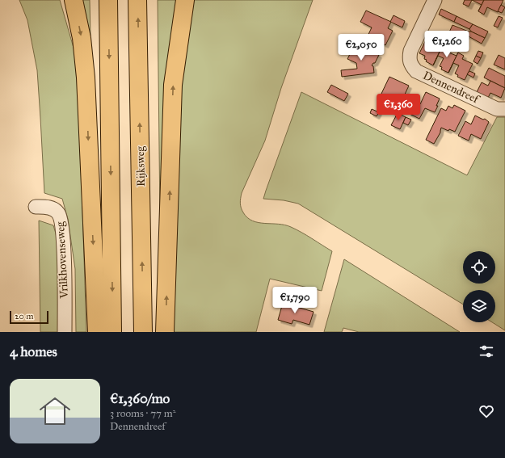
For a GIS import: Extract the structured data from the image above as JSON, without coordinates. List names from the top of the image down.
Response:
{
  "streets": {
    "highway": ["Rijksweg"],
    "street": ["Dennendreef", "Vrilkhovenseweg"]
  },
  "scale_bar": "20 m",
  "page": {
    "price": [
      "€1,260",
      "€2,050",
      "€1,360",
      "€1,790"
    ],
    "scale": "20 m",
    "heading": "4 homes",
    "list": [
      {
        "name": "€1,360/mo",
        "note": "3 rooms · 77 m² · Dennendreef"
      }
    ]
  }
}
